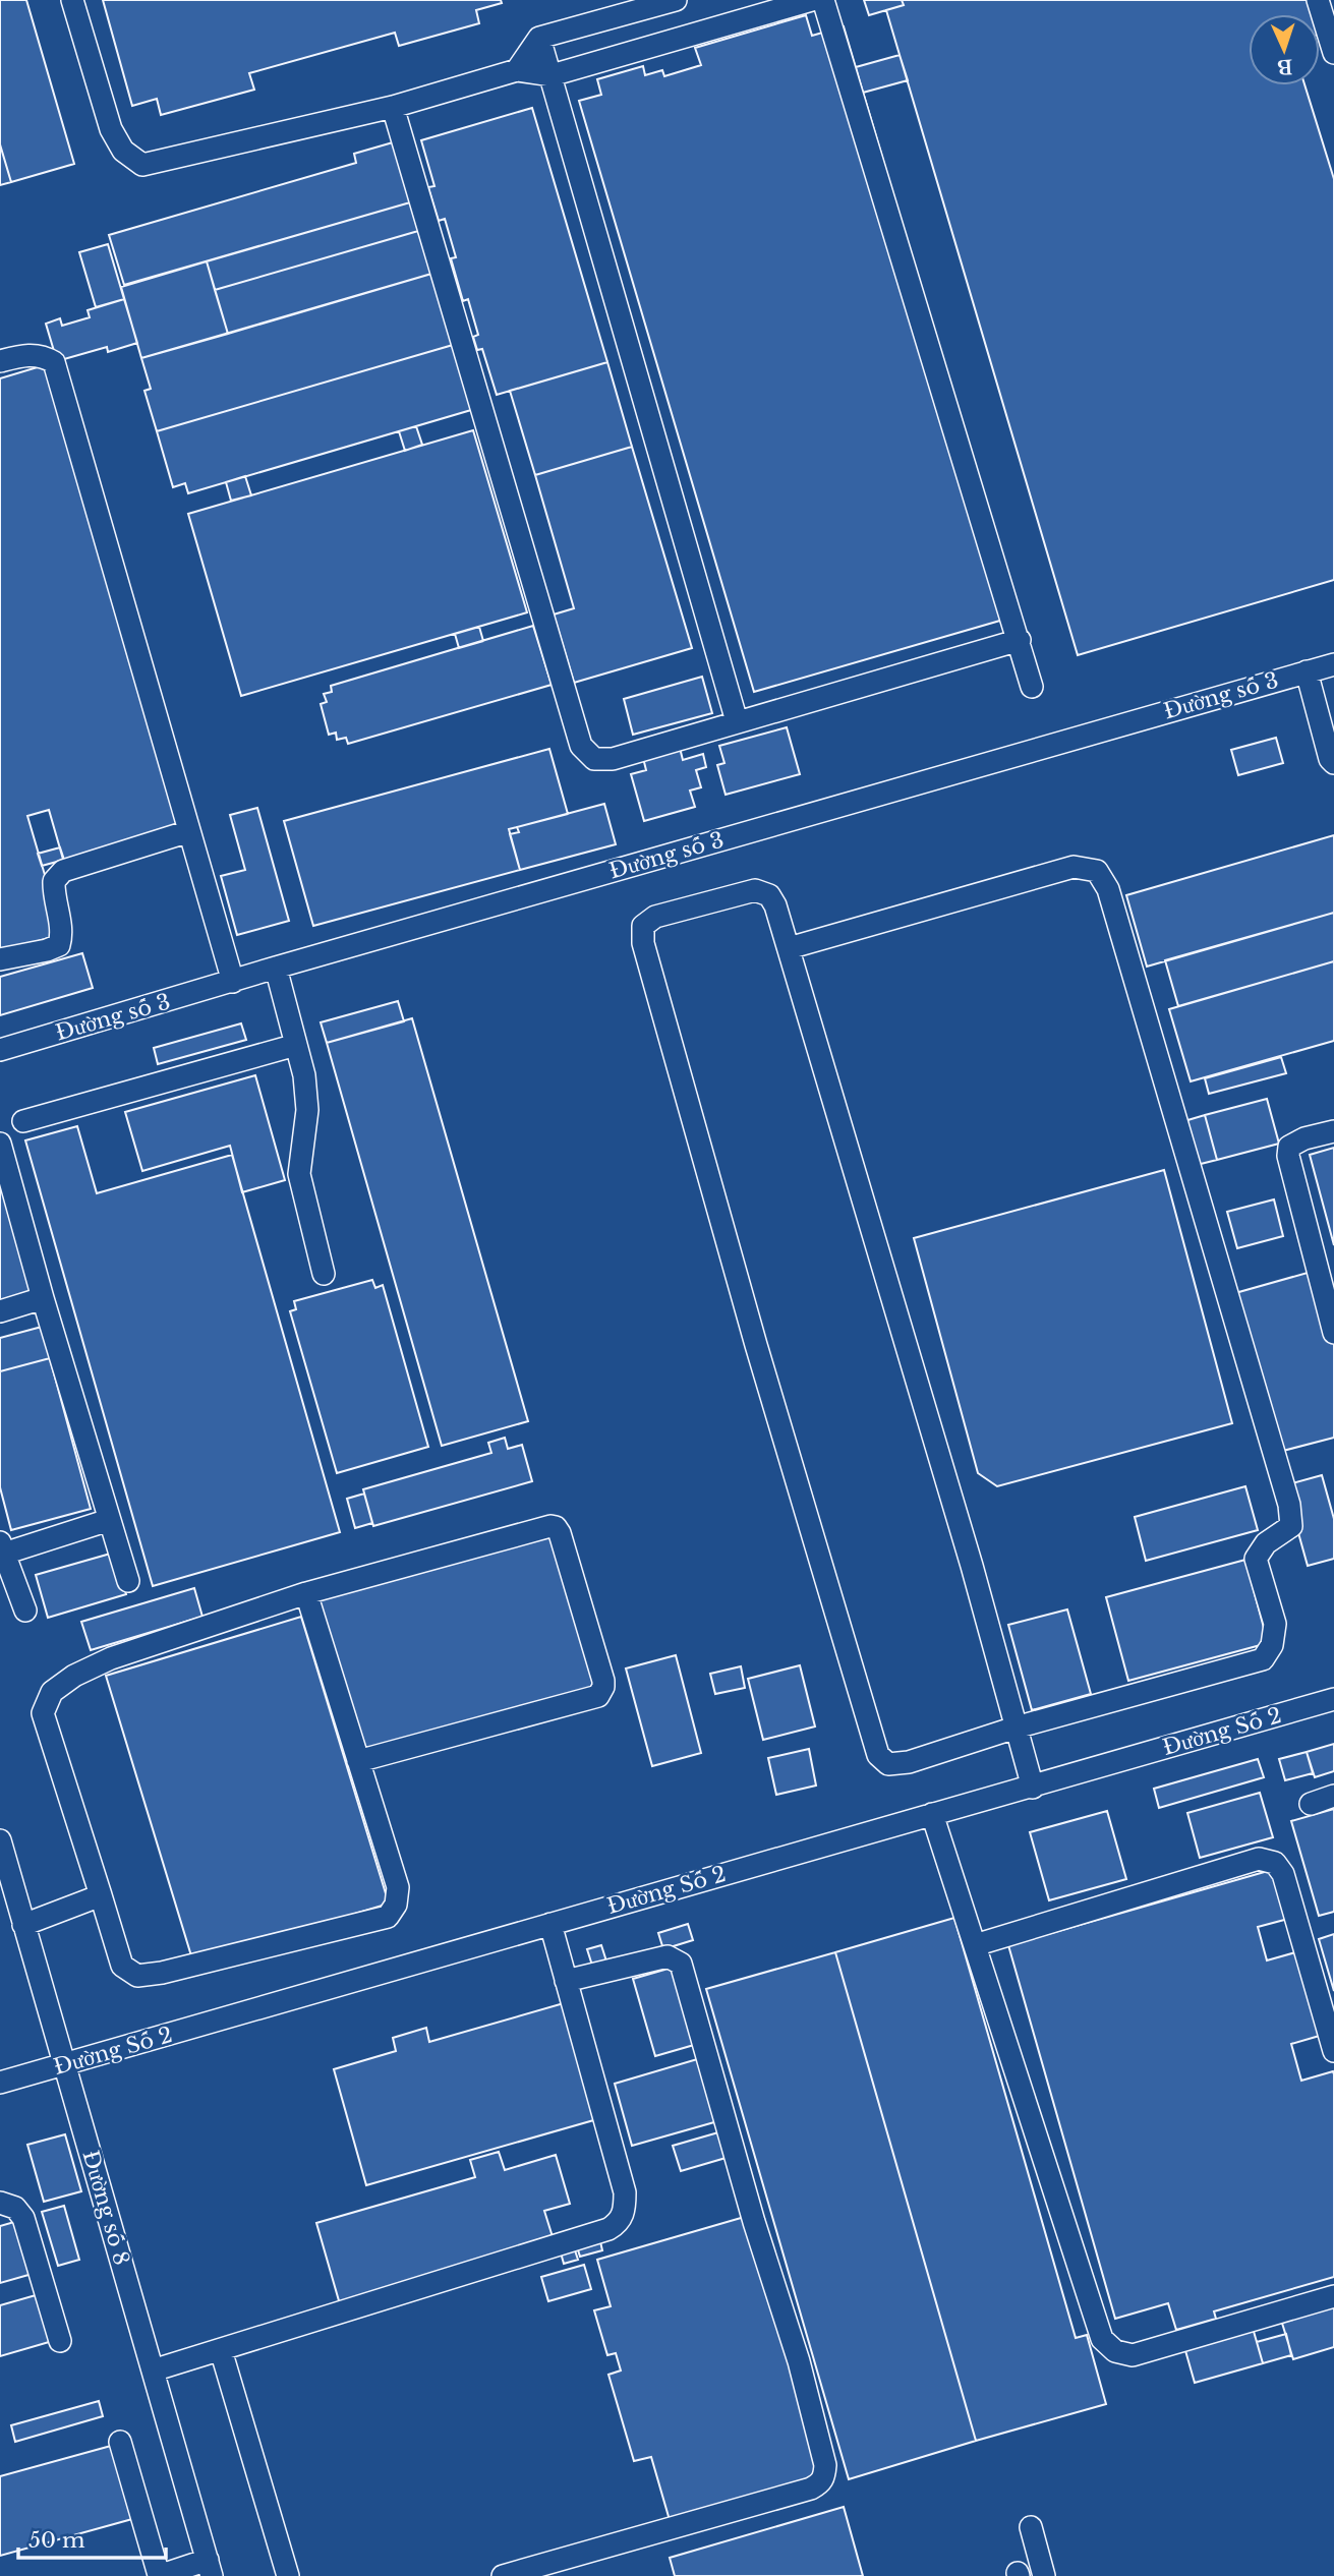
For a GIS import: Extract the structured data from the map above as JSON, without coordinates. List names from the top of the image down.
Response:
{
  "streets": {
    "street": ["Đường số 3", "Đường Số 2", "Đường số 8"]
  },
  "crossings": [
    ["Đường Số 2", "Đường số 8"]
  ],
  "scale_bar": "50 m",
  "north": "bottom"
}
